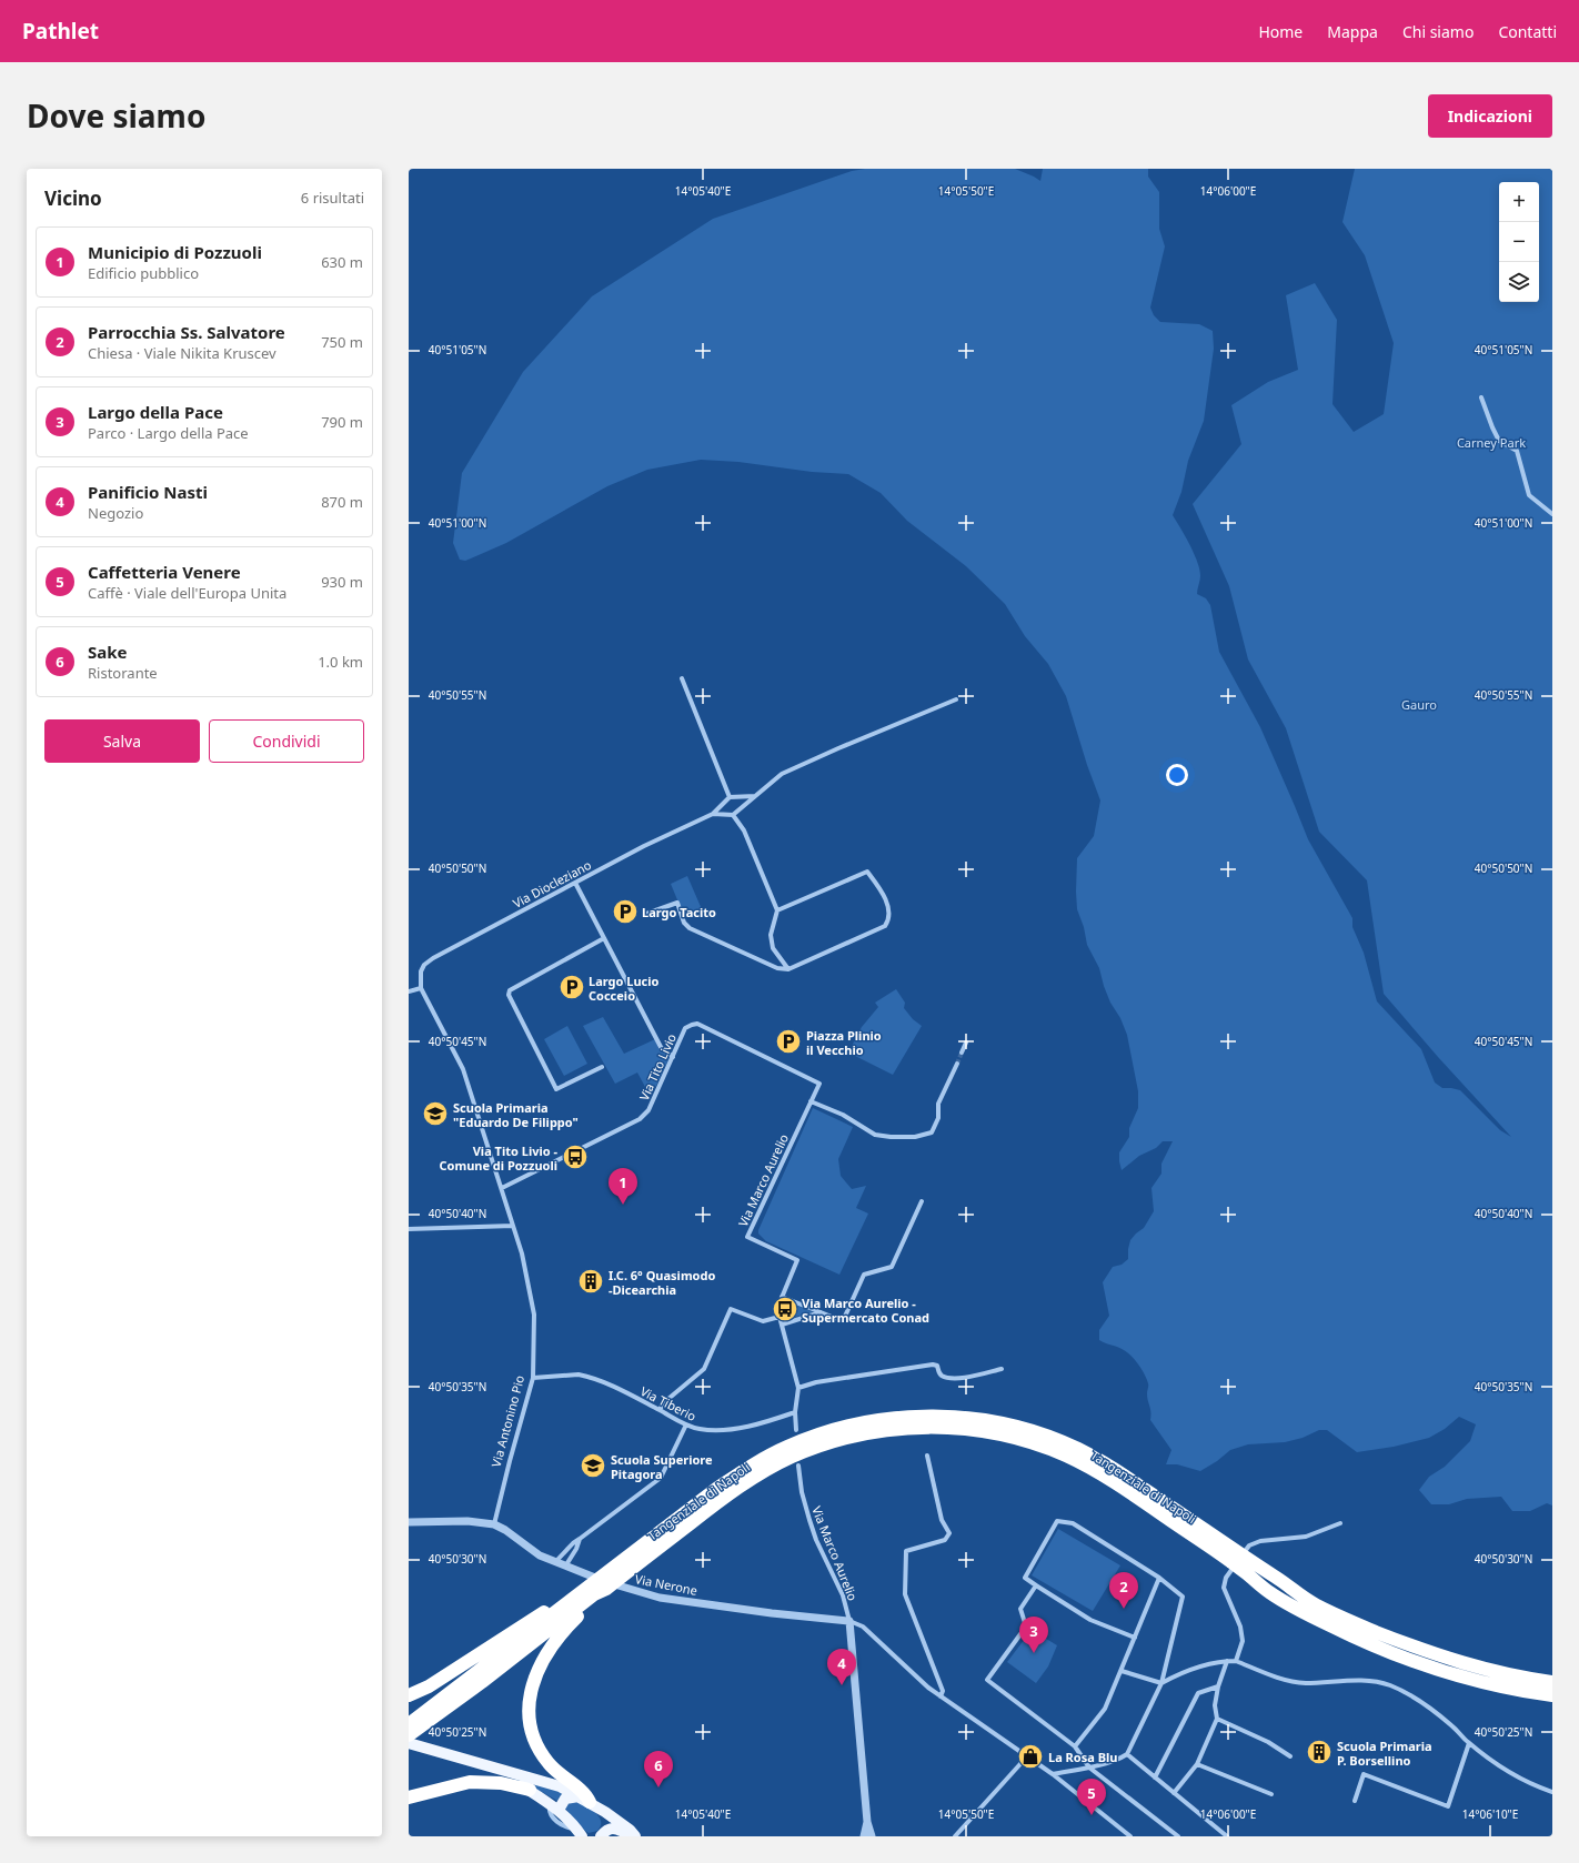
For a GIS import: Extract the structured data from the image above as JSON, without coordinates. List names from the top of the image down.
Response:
{
  "streets": {
    "highway": ["Tangenziale di Napoli"],
    "street": [
      "Via Diocleziano",
      "Via Tito Livio",
      "Via Marco Aurelio",
      "Via Tiberio",
      "Via Antonino Pio",
      "Via Nerone"
    ]
  },
  "crossings": [
    ["Via Diocleziano", "Via Antonino Pio"],
    ["Via Tito Livio", "Via Marco Aurelio"],
    ["Via Tito Livio", "Via Antonino Pio"],
    ["Via Marco Aurelio", "Via Tiberio"],
    ["Via Marco Aurelio", "Via Nerone"],
    ["Via Tiberio", "Via Antonino Pio"],
    ["Via Antonino Pio", "Via Nerone"]
  ],
  "parks": ["Carney Park", "Gauro"],
  "places": {
    "parking": ["Largo Tacito", "Largo Lucio Cocceio", "Piazza Plinio il Vecchio"],
    "school or university": ["Scuola Primaria \"Eduardo De Filippo\"", "Scuola Superiore Pitagora"],
    "bus stop": ["Via Tito Livio - Comune di Pozzuoli", "Via Marco Aurelio - Supermercato Conad"],
    "building": ["I.C. 6° Quasimodo -Dicearchia", "Scuola Primaria P. Borsellino"],
    "shop": ["La Rosa Blu"]
  },
  "page": {
    "header": "Pathlet",
    "nav": [
      "Home",
      "Mappa",
      "Chi siamo",
      "Contatti"
    ],
    "title": "Dove siamo",
    "buttons": [
      "Indicazioni",
      ["Salva", "Condividi"]
    ],
    "heading": ["Vicino", "6 risultati"],
    "map_buttons": ["+", "−"],
    "list": [
      {
        "mark": "1",
        "name": "Municipio di Pozzuoli",
        "note": "Edificio pubblico",
        "value": "630 m"
      },
      {
        "mark": "2",
        "name": "Parrocchia Ss. Salvatore",
        "note": "Chiesa · Viale Nikita Kruscev",
        "value": "750 m"
      },
      {
        "mark": "3",
        "name": "Largo della Pace",
        "note": "Parco · Largo della Pace",
        "value": "790 m"
      },
      {
        "mark": "4",
        "name": "Panificio Nasti",
        "note": "Negozio",
        "value": "870 m"
      },
      {
        "mark": "5",
        "name": "Caffetteria Venere",
        "note": "Caffè · Viale dell'Europa Unita",
        "value": "930 m"
      },
      {
        "mark": "6",
        "name": "Sake",
        "note": "Ristorante",
        "value": "1.0 km"
      }
    ],
    "pins": [
      "1",
      "2",
      "3",
      "4",
      "6",
      "5"
    ]
  },
  "coordinates": [
    "14°05'40\"E",
    "14°05'50\"E",
    "14°06'00\"E",
    "40°51'05\"N",
    "40°51'00\"N",
    "40°50'55\"N",
    "40°50'50\"N",
    "40°50'45\"N",
    "40°50'40\"N",
    "40°50'35\"N",
    "40°50'30\"N",
    "40°50'25\"N",
    "14°06'10\"E"
  ]
}
